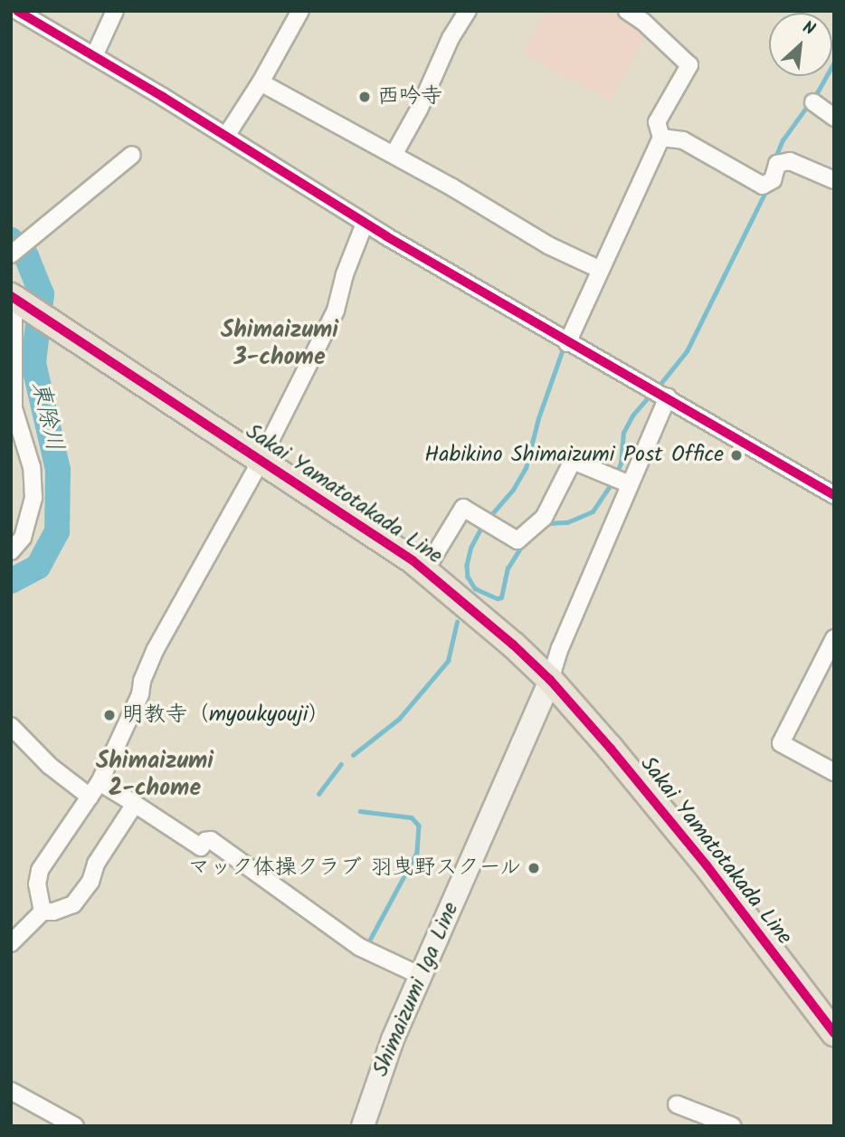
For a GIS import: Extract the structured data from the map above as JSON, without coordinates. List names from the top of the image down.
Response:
{
  "streets": {
    "main road": ["Sakai Yamatotakada Line", "Shimaizumi Iga Line"]
  },
  "crossings": [
    ["Sakai Yamatotakada Line", "Shimaizumi Iga Line"]
  ],
  "districts": ["Shimaizumi 3-chome", "Shimaizumi 2-chome"],
  "water": ["東除川"],
  "places": [
    "西吟寺",
    "Habikino Shimaizumi Post Office",
    "明教寺（myoukyouji）",
    "マック体操クラブ 羽曳野スクール"
  ],
  "north": "top right"
}
